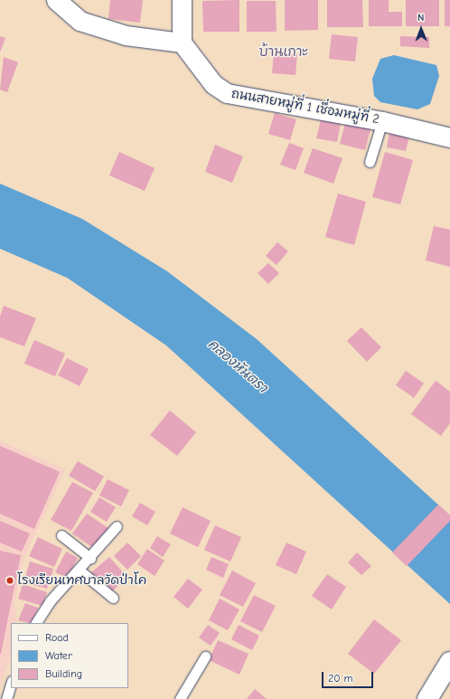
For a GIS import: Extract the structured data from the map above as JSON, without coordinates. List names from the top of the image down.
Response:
{
  "streets": {
    "street": ["ถนนสายหมู่ที่ 1 เชื่อมหมู่ที่ 2"]
  },
  "districts": ["บ้านเกาะ"],
  "water": ["คลองหันตรา"],
  "places": ["โรงเรียนเทศบาลวัดป่าโค"],
  "legend": ["Road", "Water", "Building"],
  "scale_bar": "20 m",
  "north": "top"
}
